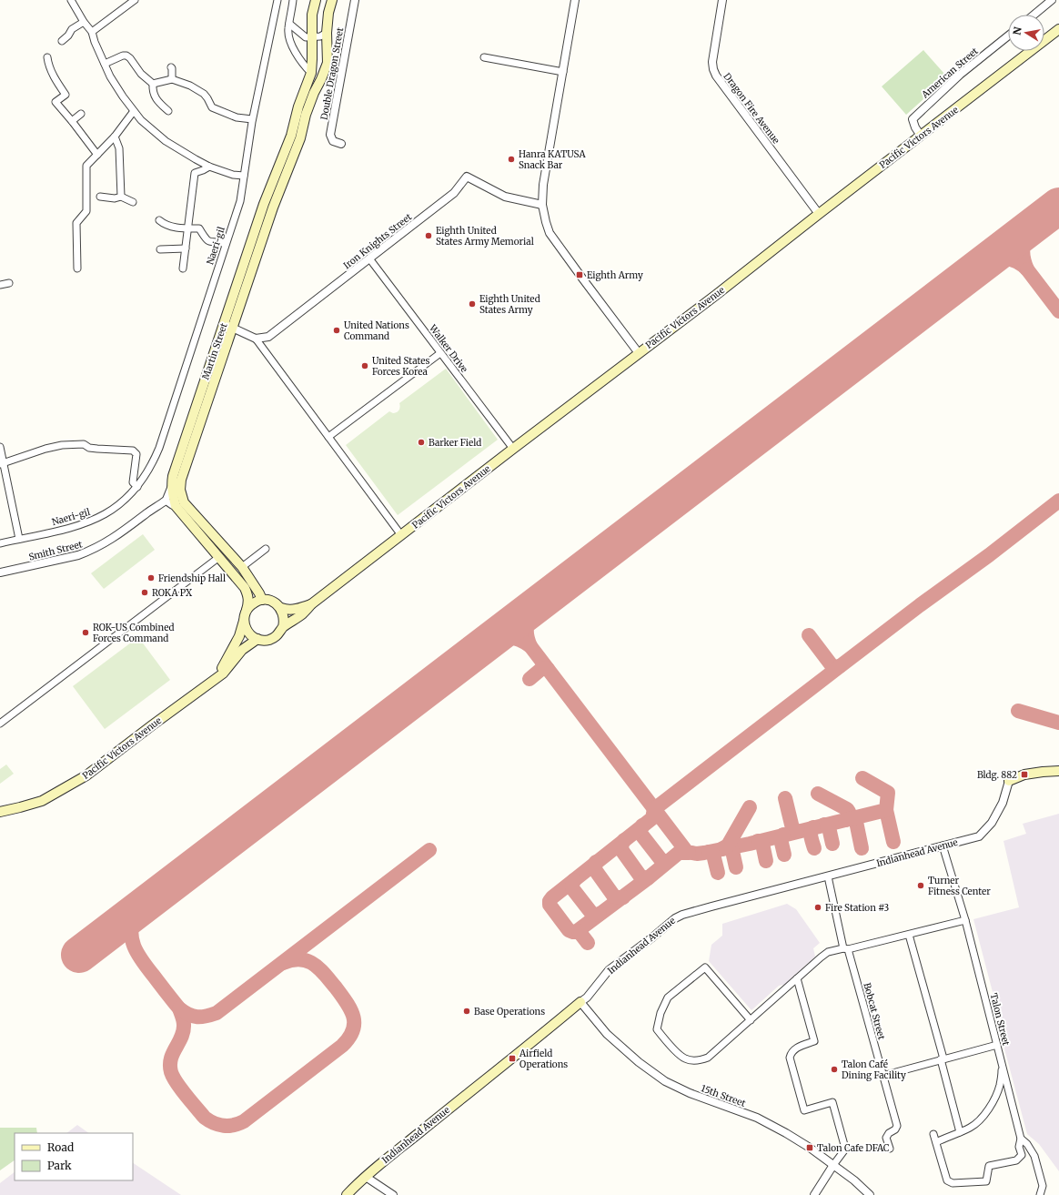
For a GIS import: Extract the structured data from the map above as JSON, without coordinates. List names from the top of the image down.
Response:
{
  "streets": {
    "main road": ["Pacific Victors Avenue", "Martin Street", "Indianhead Avenue"],
    "street": [
      "American Street",
      "Double Dragon Street",
      "Dragon Fire Avenue",
      "Iron Knights Street",
      "Naeri-gil",
      "Walker Drive",
      "Smith Street",
      "Bobcat Street",
      "Talon Street",
      "15th Street"
    ]
  },
  "crossings": [
    ["American Street", "Pacific Victors Avenue"],
    ["Dragon Fire Avenue", "Pacific Victors Avenue"],
    ["Pacific Victors Avenue", "Walker Drive"],
    ["Pacific Victors Avenue", "Martin Street"],
    ["Iron Knights Street", "Walker Drive"],
    ["Indianhead Avenue", "Bobcat Street"],
    ["Indianhead Avenue", "Talon Street"],
    ["Indianhead Avenue", "15th Street"]
  ],
  "places": {
    "other": [
      "Hanra KATUSA Snack Bar",
      "Eighth United States Army Memorial",
      "Eighth United States Army",
      "United Nations Command",
      "United States Forces Korea",
      "Barker Field",
      "Friendship Hall",
      "ROKA PX",
      "ROK-US Combined Forces Command",
      "Turner Fitness Center",
      "Fire Station #3",
      "Base Operations",
      "Talon Café Dining Facility"
    ],
    "transit": [
      "Eighth Army",
      "Bldg. 882",
      "Airfield Operations",
      "Talon Cafe DFAC"
    ]
  },
  "legend": ["Road", "Park"],
  "north": "left"
}
